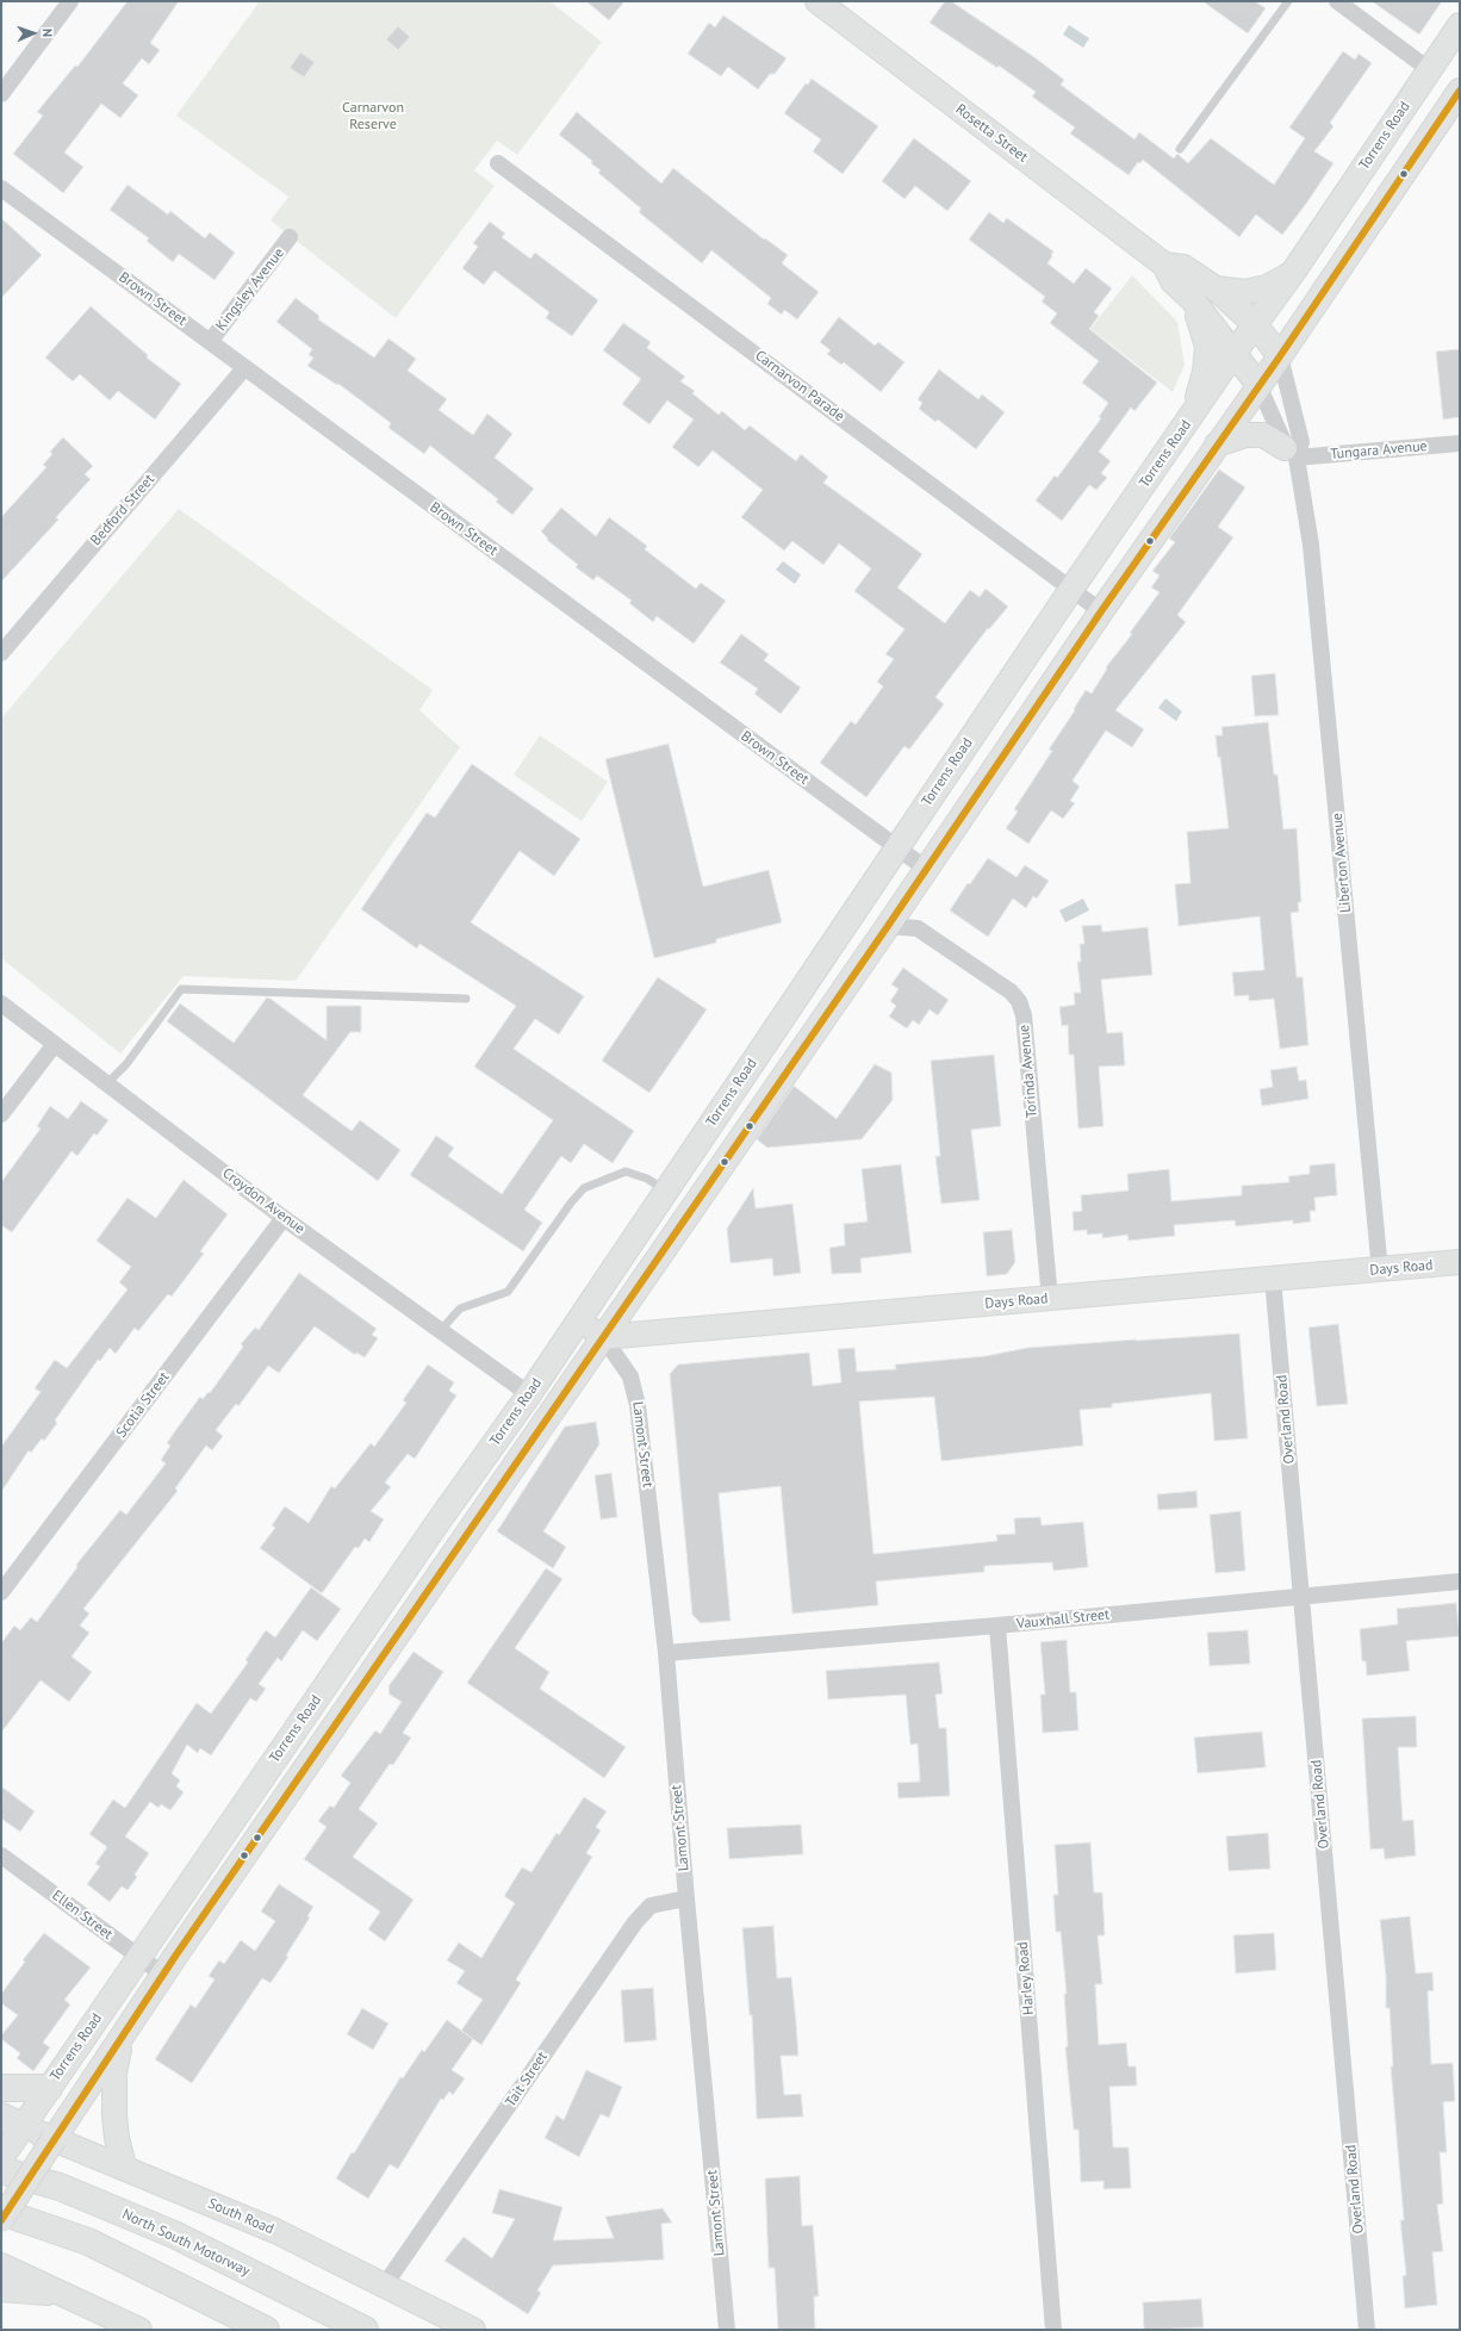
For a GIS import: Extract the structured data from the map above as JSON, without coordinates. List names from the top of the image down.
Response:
{
  "streets": {
    "main road": [
      "Rosetta Street",
      "Torrens Road",
      "Days Road",
      "South Road",
      "North South Motorway"
    ],
    "street": [
      "Kingsley Avenue",
      "Brown Street",
      "Carnarvon Parade",
      "Tungara Avenue",
      "Bedford Street",
      "Liberton Avenue",
      "Torinda Avenue",
      "Croydon Avenue",
      "Scotia Street",
      "Overland Road",
      "Lamont Street",
      "Vauxhall Street",
      "Ellen Street",
      "Harley Road",
      "Tait Street"
    ]
  },
  "crossings": [
    ["Rosetta Street", "Torrens Road"],
    ["Rosetta Street", "Liberton Avenue"],
    ["Torrens Road", "Brown Street"],
    ["Torrens Road", "Carnarvon Parade"],
    ["Torrens Road", "Liberton Avenue"],
    ["Torrens Road", "Torinda Avenue"],
    ["Torrens Road", "Croydon Avenue"],
    ["Torrens Road", "Days Road"],
    ["Torrens Road", "Lamont Street"],
    ["Torrens Road", "Ellen Street"],
    ["Torrens Road", "South Road"],
    ["Kingsley Avenue", "Brown Street"],
    ["Brown Street", "Bedford Street"],
    ["Tungara Avenue", "Liberton Avenue"],
    ["Liberton Avenue", "Days Road"],
    ["Torinda Avenue", "Days Road"],
    ["Croydon Avenue", "Scotia Street"],
    ["Days Road", "Overland Road"],
    ["Days Road", "Lamont Street"],
    ["Overland Road", "Vauxhall Street"],
    ["Lamont Street", "Vauxhall Street"],
    ["Lamont Street", "Tait Street"],
    ["Vauxhall Street", "Harley Road"],
    ["Tait Street", "South Road"]
  ],
  "parks": ["Carnarvon Reserve"],
  "north": "right"
}
